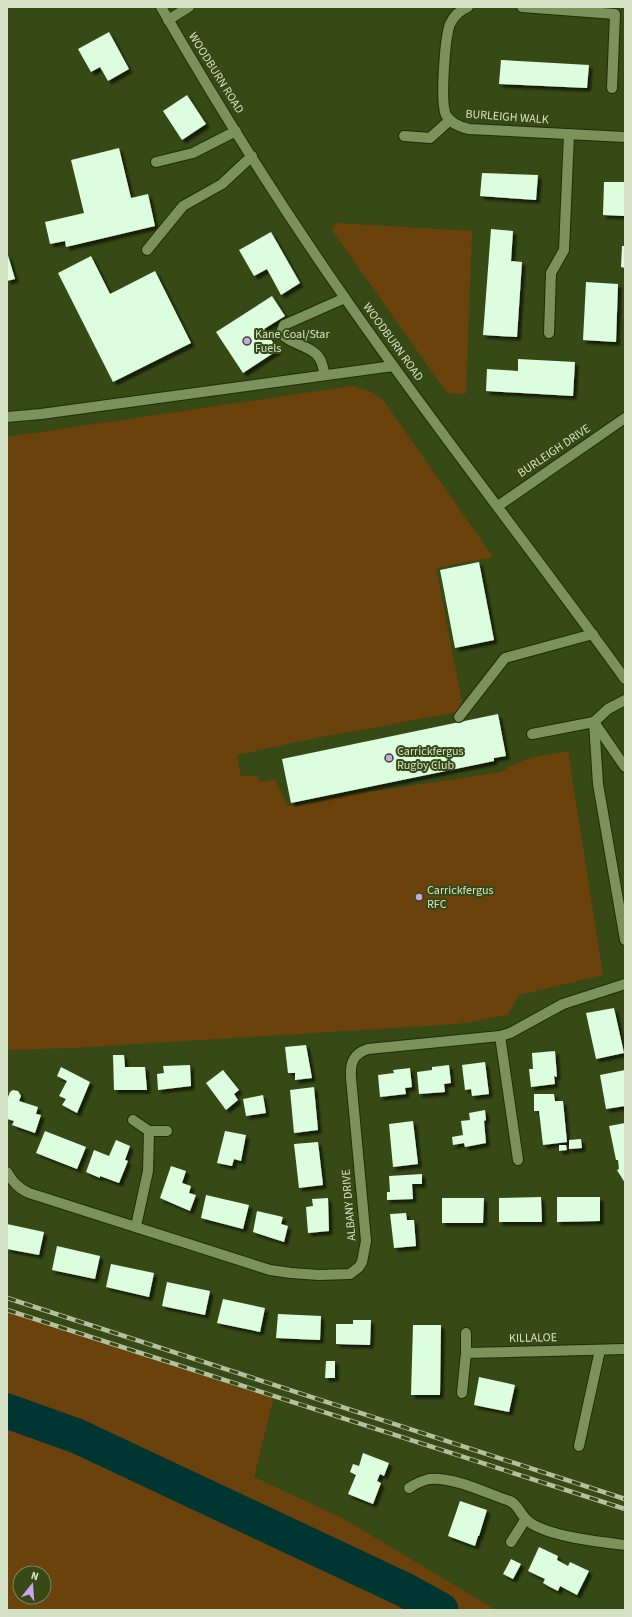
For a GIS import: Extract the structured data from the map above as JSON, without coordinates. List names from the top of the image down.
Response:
{
  "streets": {
    "street": [
      "WOODBURN ROAD",
      "BURLEIGH WALK",
      "BURLEIGH DRIVE",
      "ALBANY DRIVE",
      "KILLALOE"
    ]
  },
  "crossings": [
    ["WOODBURN ROAD", "BURLEIGH DRIVE"]
  ],
  "places": ["Kane Coal/Star Fuels", "Carrickfergus Rugby Club", "Carrickfergus RFC"],
  "north": "top"
}
